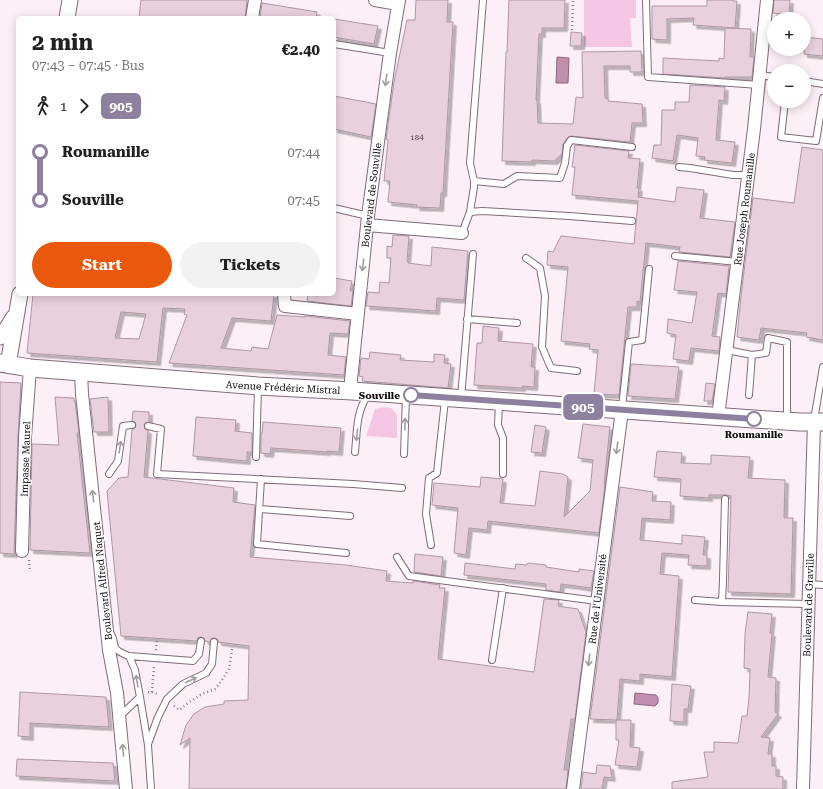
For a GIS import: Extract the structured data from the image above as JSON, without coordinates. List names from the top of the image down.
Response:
{
  "streets": {
    "main road": ["Avenue Frédéric Mistral"],
    "street": [
      "Boulevard de Souville",
      "Rue Joseph Roumanille",
      "Impasse Maurel",
      "Boulevard Alfred Naquet",
      "Rue de l'Université",
      "Boulevard de Graville"
    ]
  },
  "crossings": [
    ["Boulevard de Souville", "Avenue Frédéric Mistral"],
    ["Rue Joseph Roumanille", "Avenue Frédéric Mistral"],
    ["Avenue Frédéric Mistral", "Impasse Maurel"],
    ["Avenue Frédéric Mistral", "Boulevard Alfred Naquet"],
    ["Avenue Frédéric Mistral", "Rue de l'Université"],
    ["Avenue Frédéric Mistral", "Boulevard de Graville"]
  ],
  "one_way": ["Boulevard de Souville", "Boulevard Alfred Naquet", "Rue de l'Université"],
  "places": ["Souville", "Roumanille"],
  "lines": ["bus line 905"],
  "house_numbers": ["184"],
  "page": {
    "on_map": "905",
    "map_buttons": ["+", "−"],
    "heading": ["2 min", "07:43 – 07:45 · Bus", "€2.40"],
    "legs": ["1", "905"],
    "list": [
      {
        "name": "Roumanille",
        "value": "07:44"
      },
      {
        "name": "Souville",
        "value": "07:45"
      }
    ],
    "buttons": ["Start", "Tickets"]
  }
}
